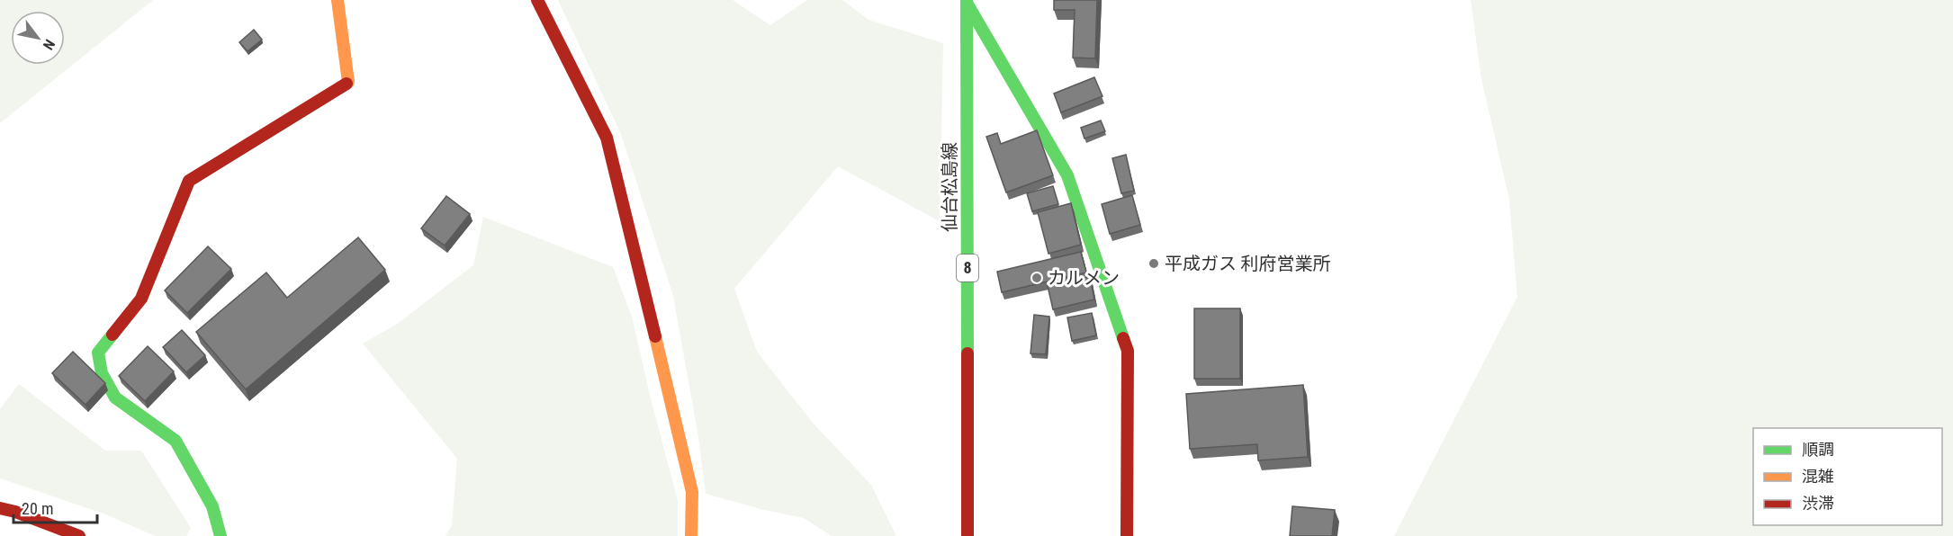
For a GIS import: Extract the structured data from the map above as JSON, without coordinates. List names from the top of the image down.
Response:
{
  "streets": {
    "street": ["仙台松島線", "8"]
  },
  "places": ["平成ガス 利府営業所", "カルメン"],
  "legend": ["順調", "混雑", "渋滞"],
  "scale_bar": "20 m",
  "north": "bottom right"
}
